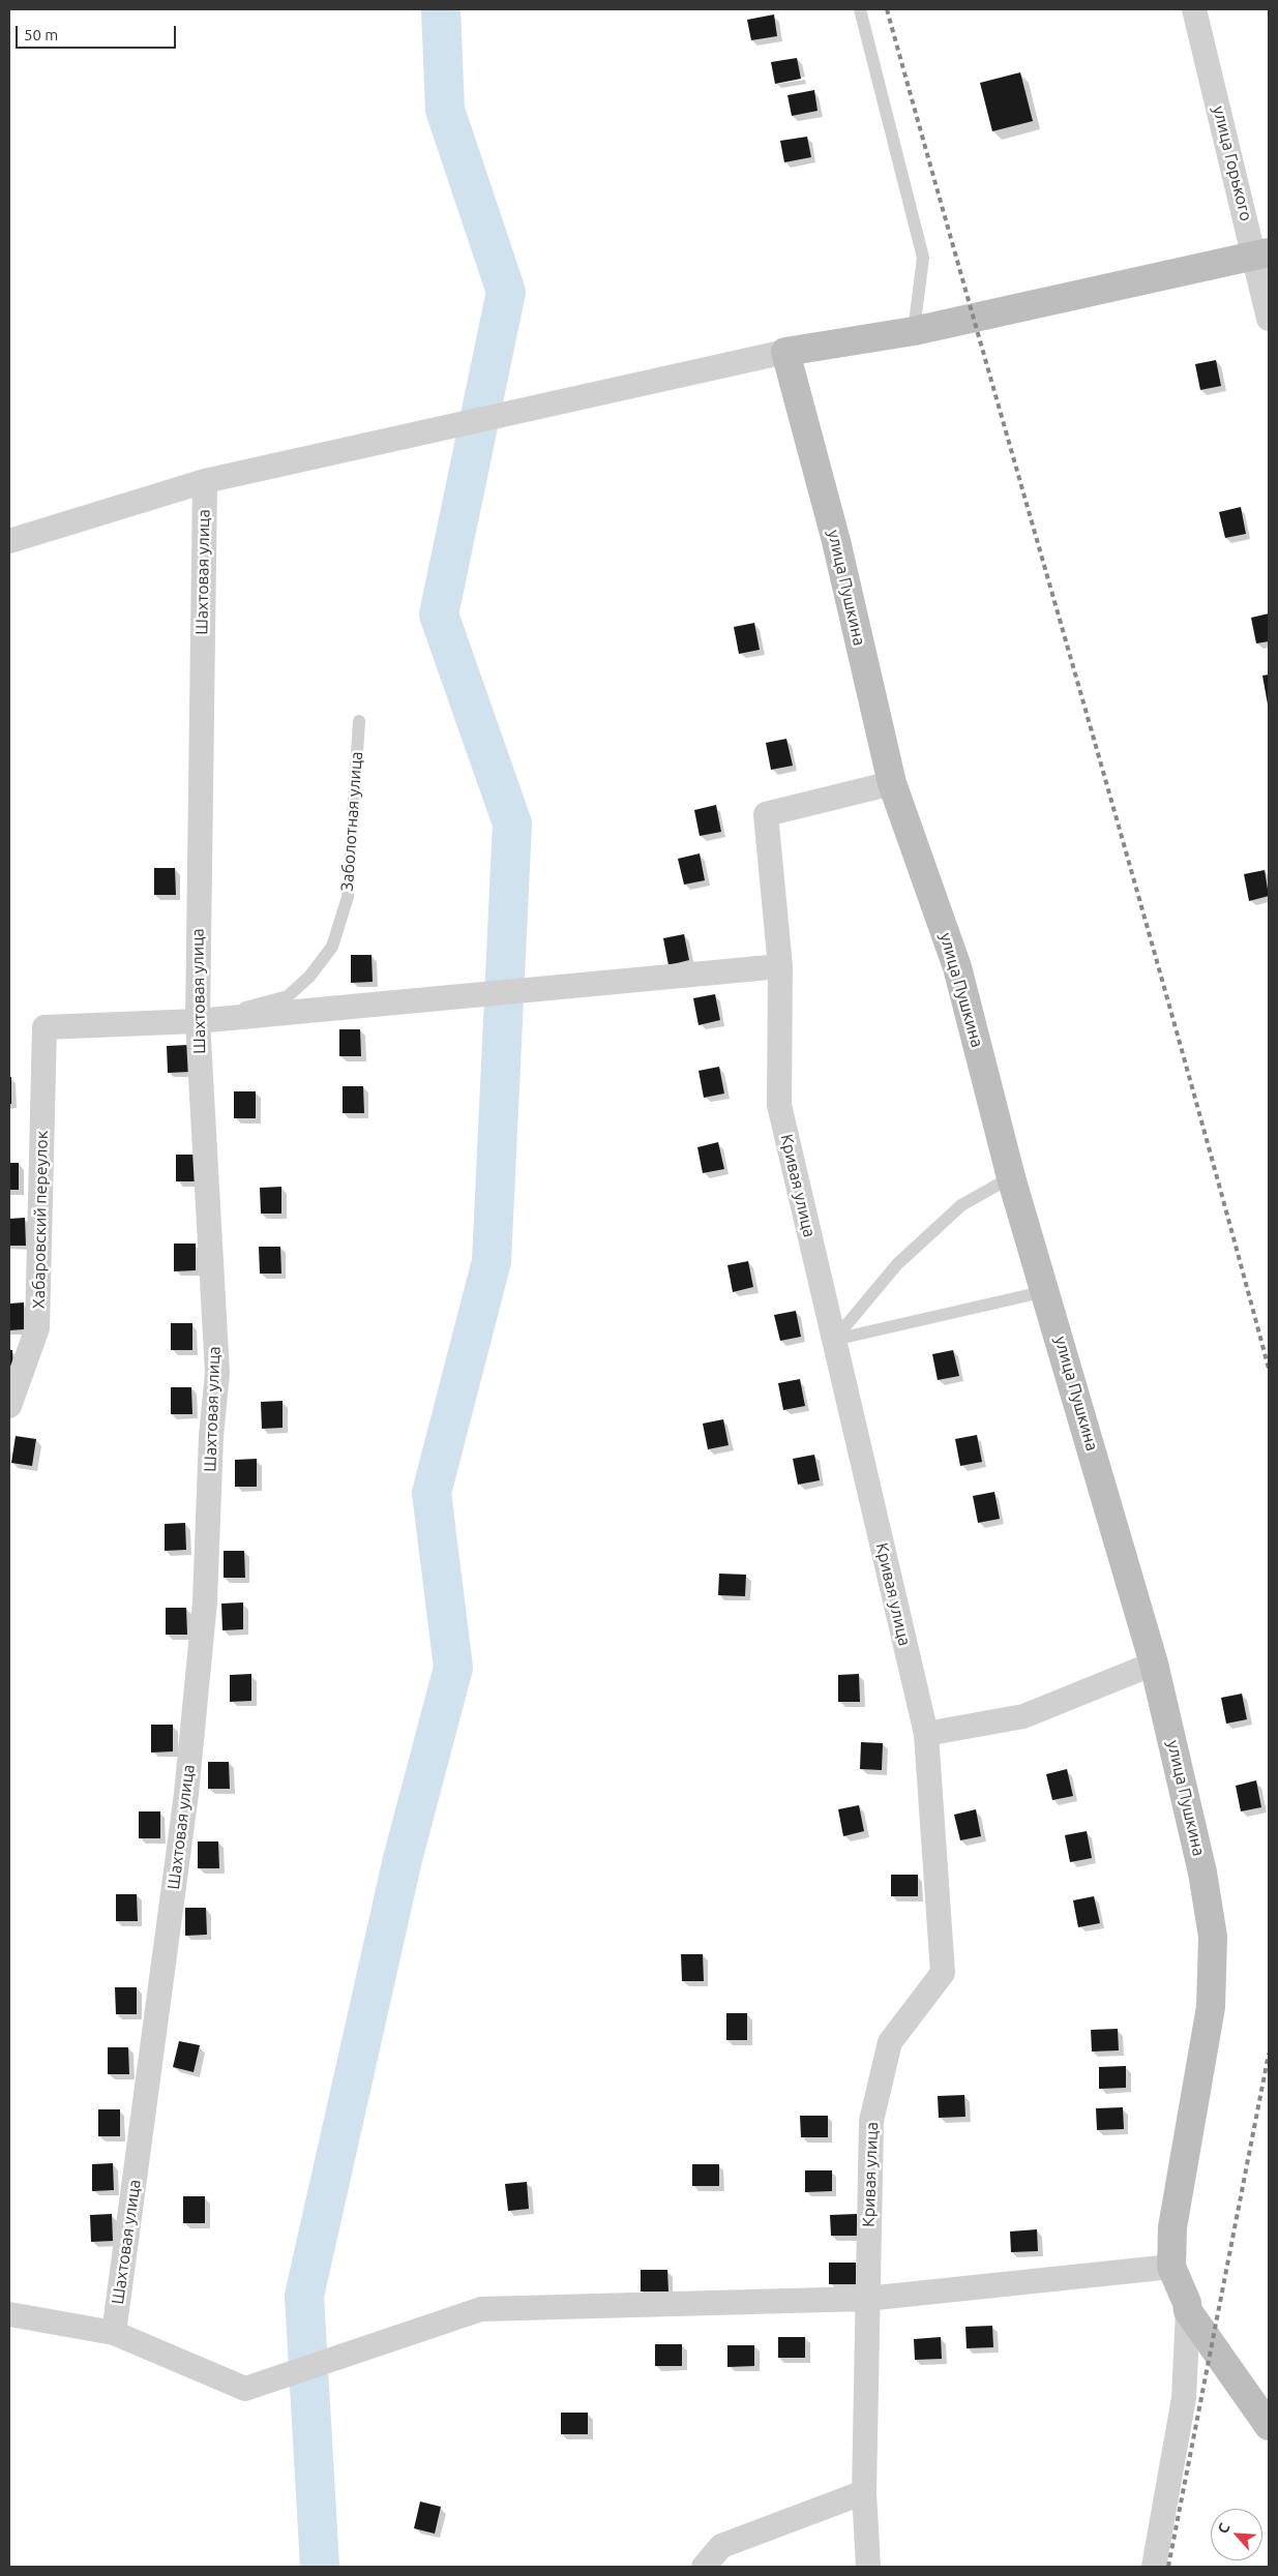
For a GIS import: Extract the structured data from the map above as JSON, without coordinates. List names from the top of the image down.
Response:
{
  "streets": {
    "main road": ["улица Пушкина"],
    "street": [
      "улица Горького",
      "Шахтовая улица",
      "Кривая улица",
      "Хабаровский переулок"
    ],
    "lane": ["Заболотная улица"]
  },
  "crossings": [
    ["Шахтовая улица", "Заболотная улица"],
    ["Шахтовая улица", "Хабаровский переулок"],
    ["улица Пушкина", "Кривая улица"],
    ["Заболотная улица", "Хабаровский переулок"]
  ],
  "scale_bar": "50 m",
  "north": "top left"
}
